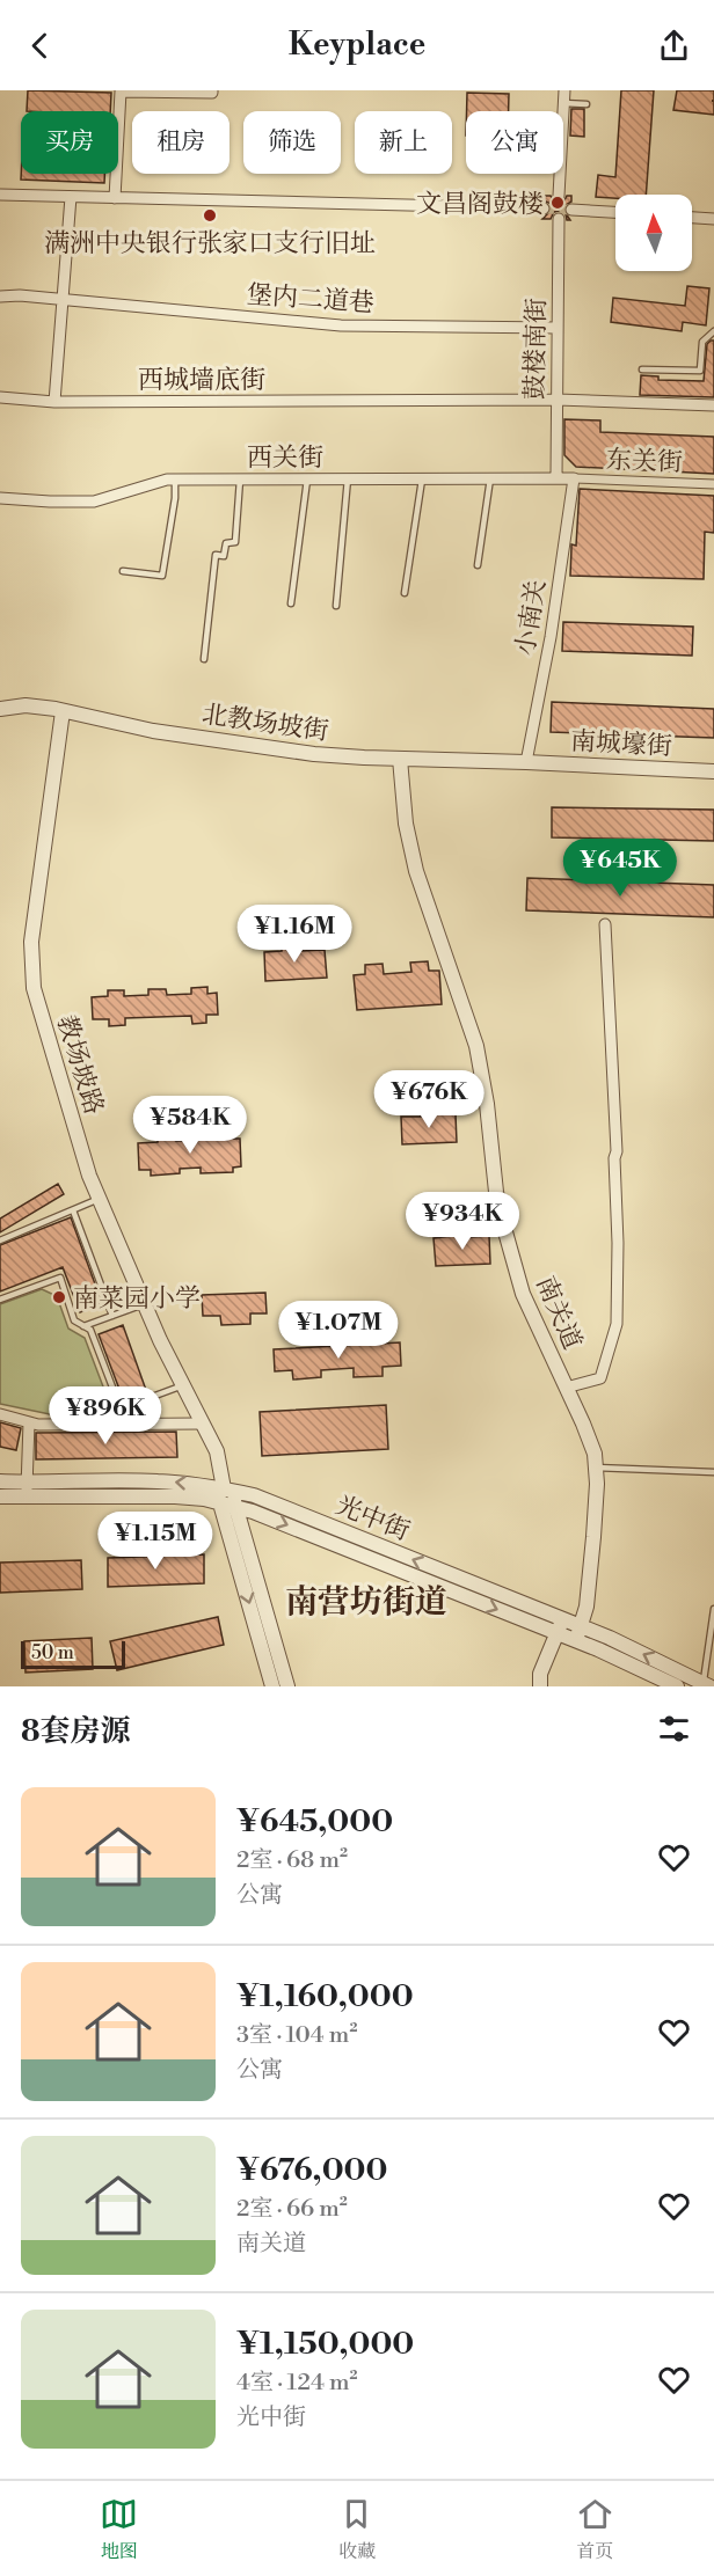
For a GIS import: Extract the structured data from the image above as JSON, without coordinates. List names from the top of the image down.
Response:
{
  "streets": {
    "street": [
      "堡内二道巷",
      "鼓楼南街",
      "西城墙底街",
      "西关街",
      "东关街",
      "小南关",
      "北教场坡街",
      "南城壕街",
      "教场坡路",
      "南关道",
      "光中街"
    ]
  },
  "crossings": [
    ["堡内二道巷", "鼓楼南街"],
    ["鼓楼南街", "西城墙底街"],
    ["鼓楼南街", "西关街"],
    ["西关街", "东关街"],
    ["西关街", "小南关"],
    ["东关街", "小南关"],
    ["小南关", "北教场坡街"],
    ["小南关", "南城壕街"],
    ["北教场坡街", "南城壕街"],
    ["北教场坡街", "教场坡路"],
    ["北教场坡街", "南关道"],
    ["教场坡路", "光中街"],
    ["南关道", "光中街"]
  ],
  "districts": ["南营坊街道"],
  "places": ["文昌阁鼓楼", "满洲中央银行张家口支行旧址", "南菜园小学"],
  "scale_bar": "50 m",
  "north": "top",
  "page": {
    "header": "Keyplace",
    "chip": [
      "买房",
      "租房",
      "筛选",
      "新上",
      "公寓"
    ],
    "price": [
      "¥645K",
      "¥1.16M",
      "¥676K",
      "¥584K",
      "¥934K",
      "¥1.07M",
      "¥896K",
      "¥1.15M"
    ],
    "scale": "50 m",
    "heading": "8套房源",
    "list": [
      {
        "name": "¥645,000",
        "note": "2室 · 68 m² · 公寓"
      },
      {
        "name": "¥1,160,000",
        "note": "3室 · 104 m² · 公寓"
      },
      {
        "name": "¥676,000",
        "note": "2室 · 66 m² · 南关道"
      },
      {
        "name": "¥1,150,000",
        "note": "4室 · 124 m² · 光中街"
      }
    ],
    "tabs": ["地图", "收藏", "首页"]
  }
}
